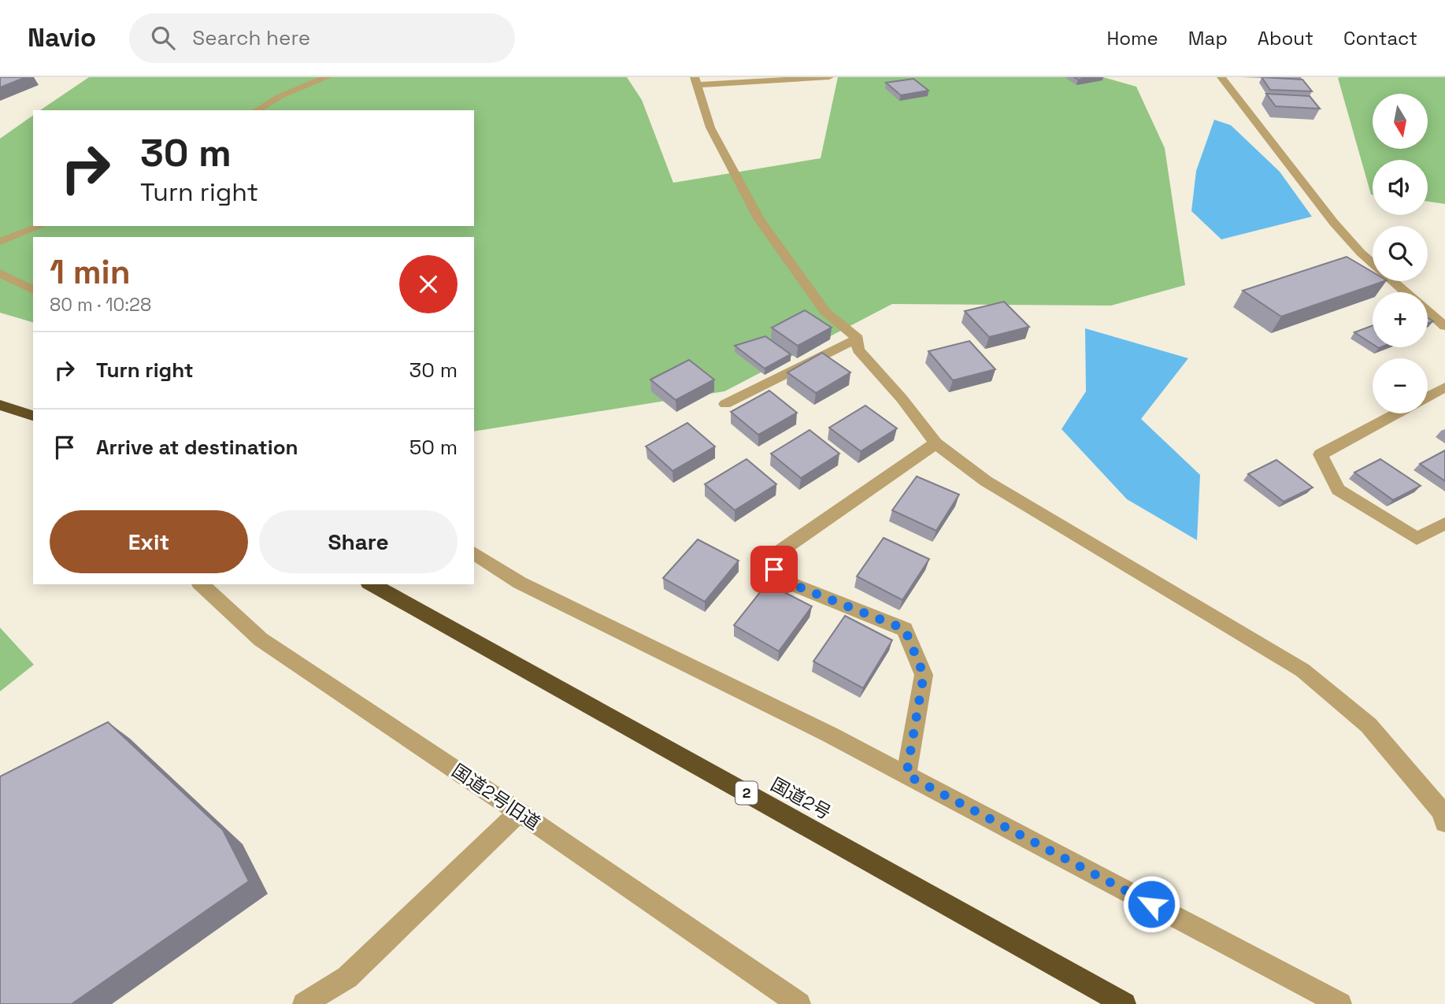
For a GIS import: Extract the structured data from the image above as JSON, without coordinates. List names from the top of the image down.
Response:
{
  "streets": {
    "highway": ["2", "国道2号"],
    "street": ["国道2号旧道"]
  },
  "north": "bottom",
  "page": {
    "header": "Navio",
    "search": "Search here",
    "nav": [
      "Home",
      "Map",
      "About",
      "Contact"
    ],
    "map_buttons": ["+", "−"],
    "turn": ["30 m", "Turn right"],
    "heading": ["1 min", "80 m · 10:28"],
    "list": [
      {
        "name": "Turn right",
        "value": "30 m"
      },
      {
        "name": "Arrive at destination",
        "value": "50 m"
      }
    ],
    "buttons": ["Exit", "Share"]
  }
}
